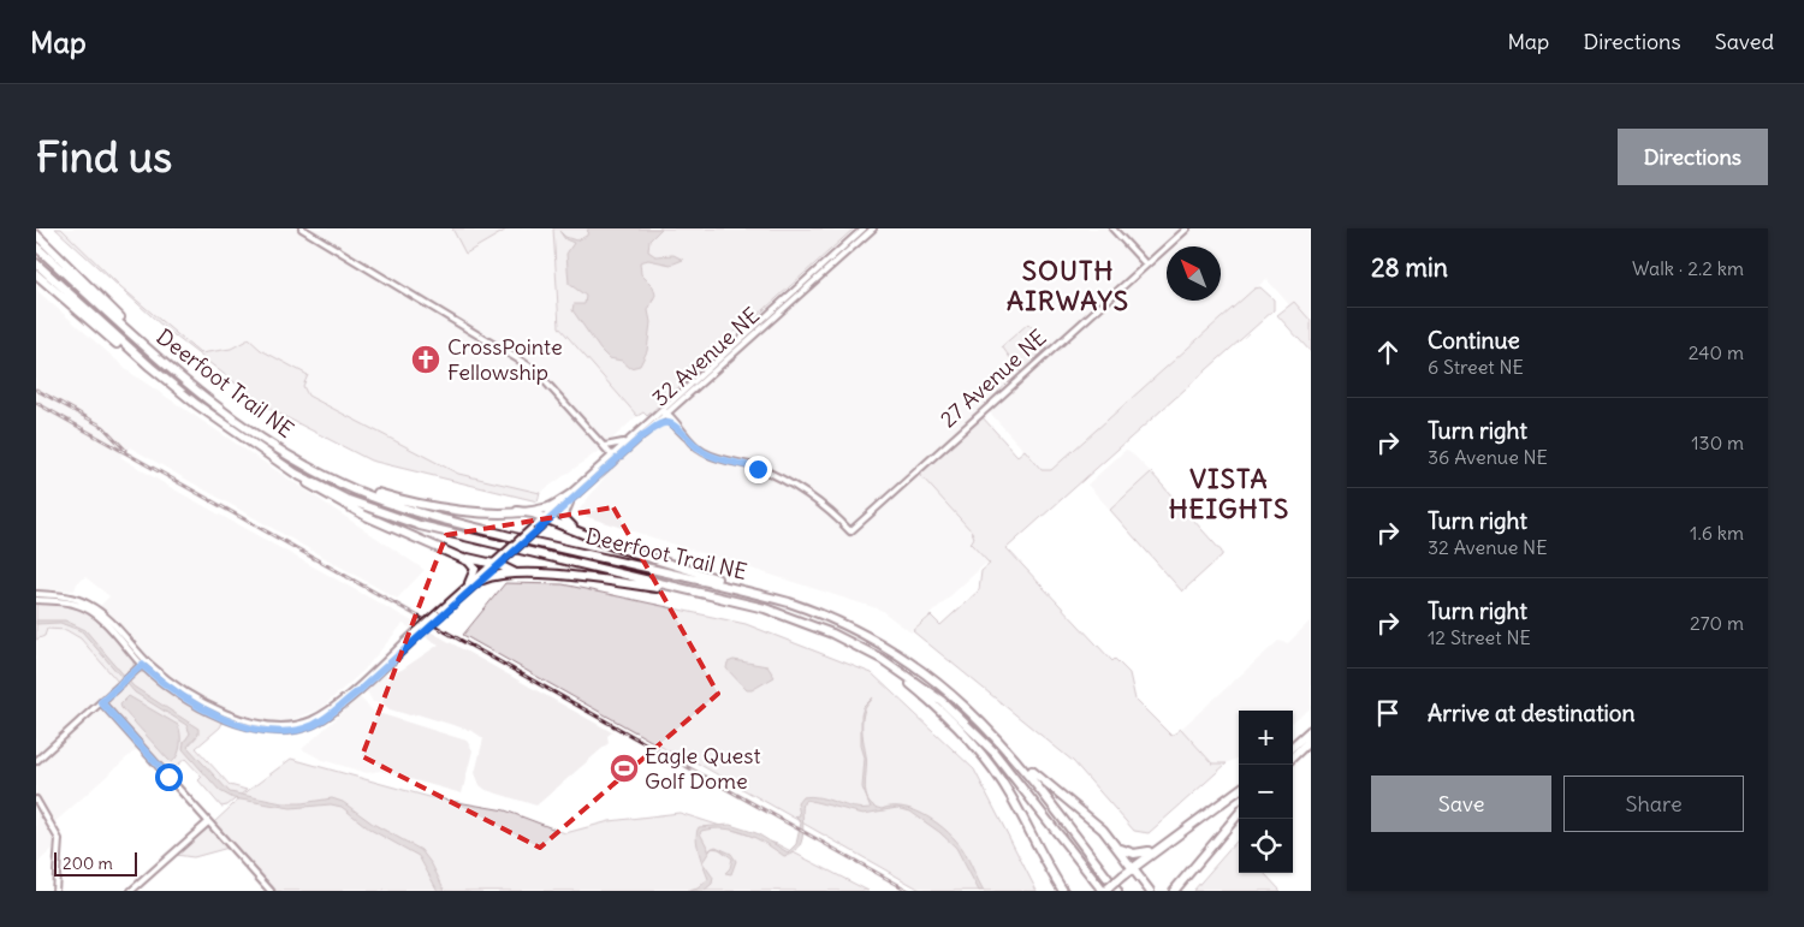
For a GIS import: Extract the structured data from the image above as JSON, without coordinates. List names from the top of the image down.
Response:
{
  "streets": {
    "highway": ["Deerfoot Trail NE"],
    "main road": ["32 Avenue NE", "27 Avenue NE"]
  },
  "districts": ["SOUTH AIRWAYS", "VISTA HEIGHTS"],
  "places": {
    "church": ["CrossPointe Fellowship"],
    "sports": ["Eagle Quest Golf Dome"]
  },
  "scale_bar": "200 m",
  "north": "top left",
  "page": {
    "header": "Map",
    "nav": ["Map", "Directions", "Saved"],
    "buttons": [
      "Directions",
      ["Save", "Share"]
    ],
    "title": "Find us",
    "heading": ["28 min", "Walk · 2.2 km"],
    "list": [
      ["Continue", "6 Street NE", "240 m"],
      ["Turn right", "36 Avenue NE", "130 m"],
      ["Turn right", "32 Avenue NE", "1.6 km"],
      ["Turn right", "12 Street NE", "270 m"],
      "Arrive at destination"
    ],
    "map_buttons": ["+", "−"],
    "scale": "200 m"
  }
}
